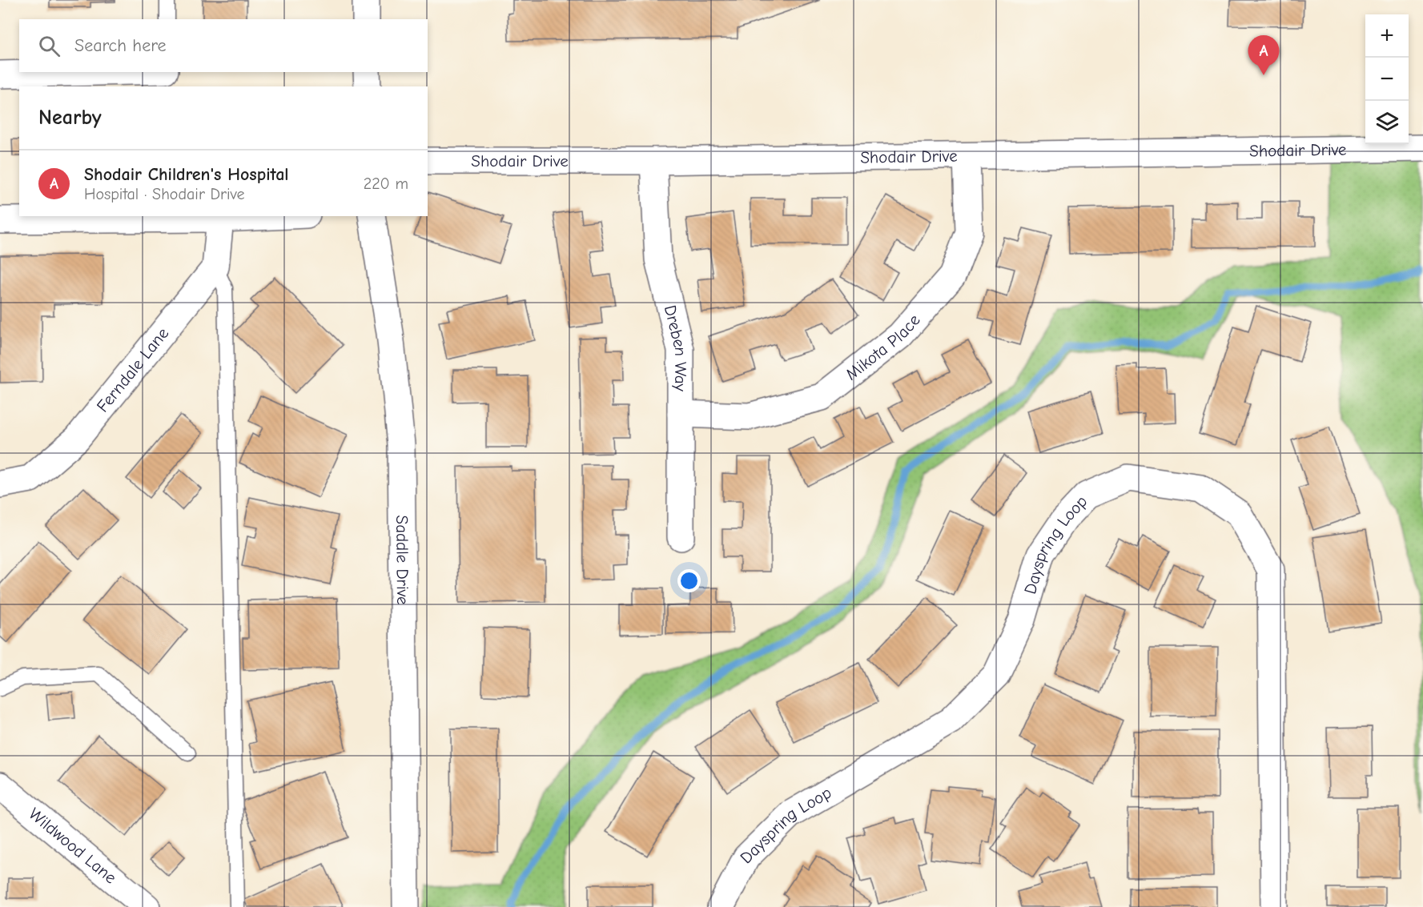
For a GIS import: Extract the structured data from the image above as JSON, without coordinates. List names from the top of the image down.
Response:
{
  "streets": {
    "street": [
      "Shodair Drive",
      "Mikota Place",
      "Dreben Way",
      "Ferndale Lane",
      "Dayspring Loop",
      "Saddle Drive",
      "Wildwood Lane"
    ]
  },
  "crossings": [
    ["Shodair Drive", "Mikota Place"],
    ["Shodair Drive", "Dreben Way"],
    ["Mikota Place", "Dreben Way"]
  ],
  "page": {
    "map_buttons": ["+", "−"],
    "search": "Search here",
    "pins": "A",
    "heading": "Nearby",
    "list": [
      {
        "mark": "A",
        "name": "Shodair Children's Hospital",
        "note": "Hospital · Shodair Drive",
        "value": "220 m"
      }
    ]
  }
}
